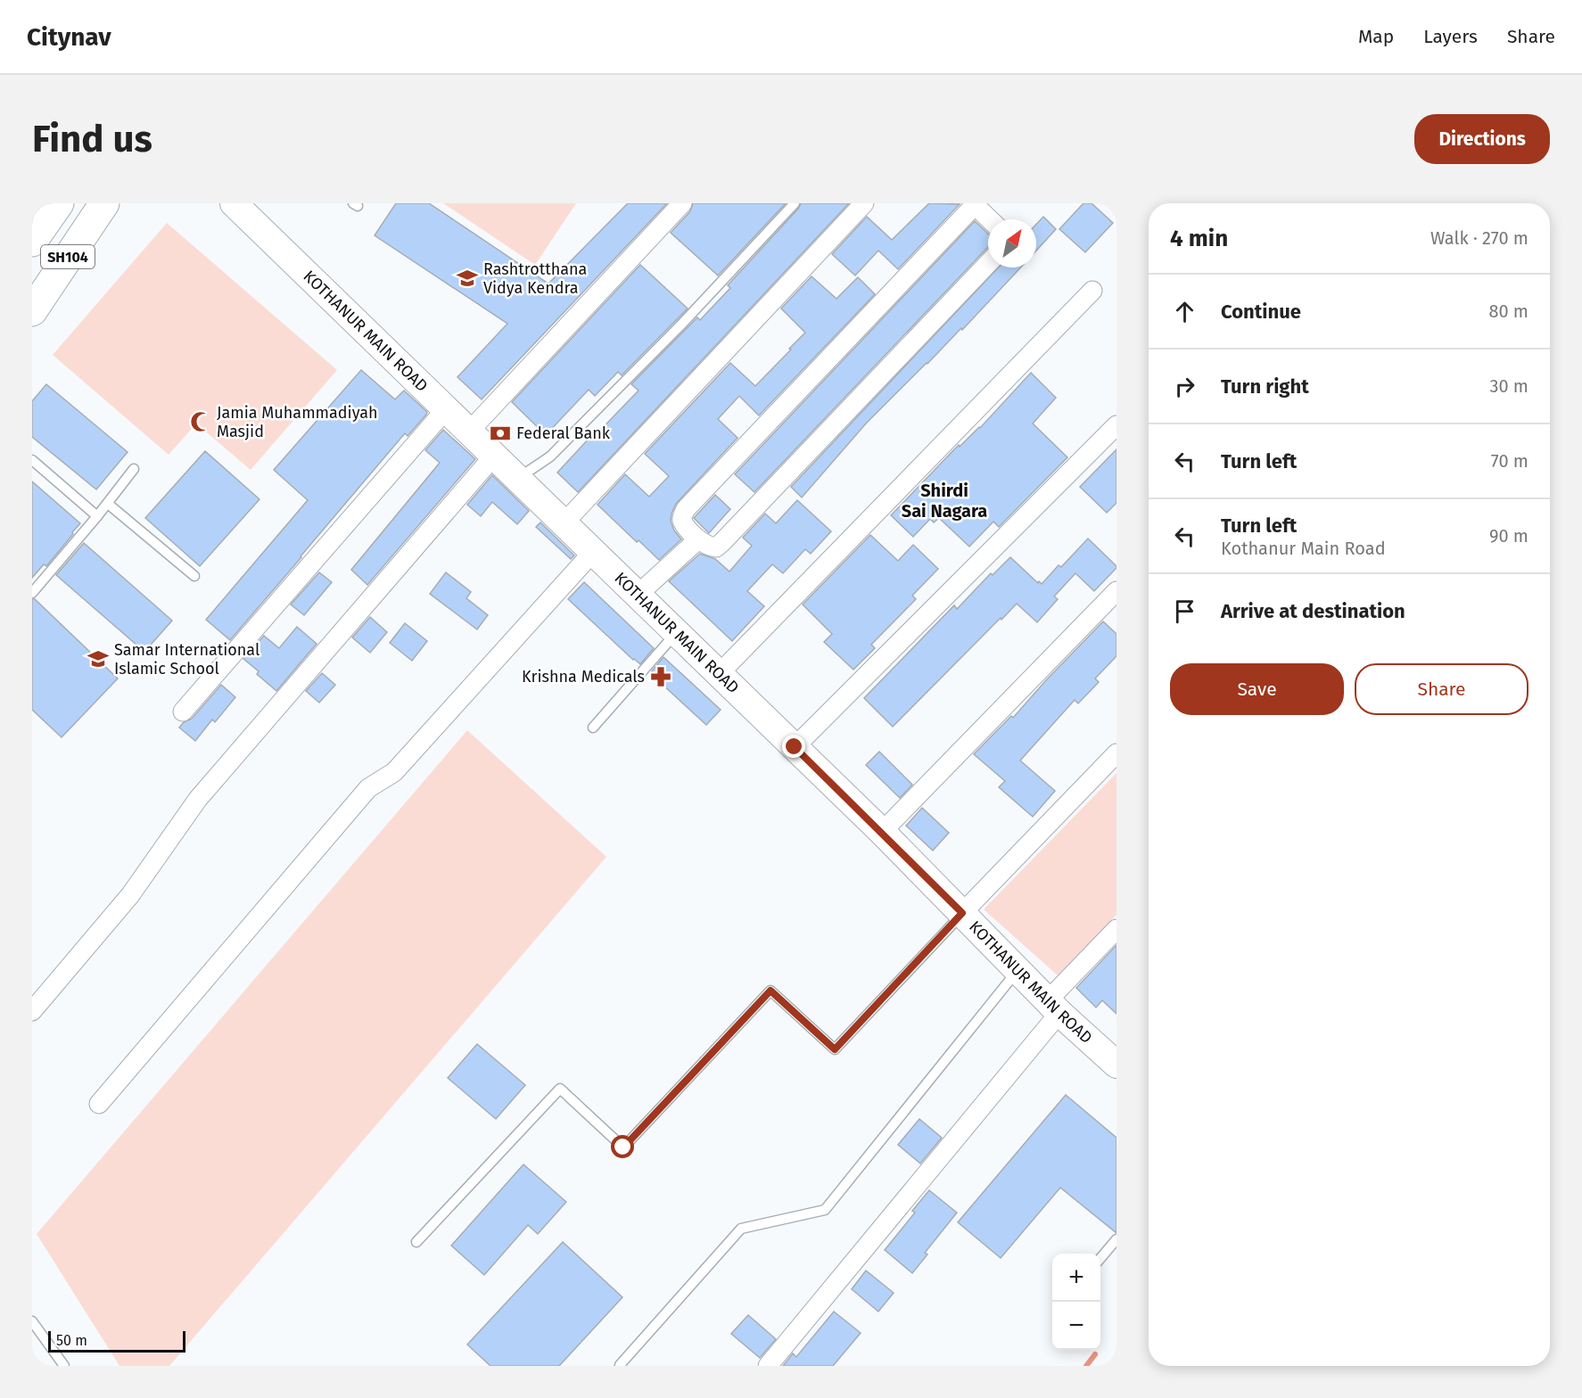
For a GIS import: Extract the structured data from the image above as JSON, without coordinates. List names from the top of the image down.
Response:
{
  "streets": {
    "main road": ["SH104", "KOTHANUR MAIN ROAD"]
  },
  "districts": ["Shirdi Sai Nagara"],
  "places": {
    "school or university": ["Rashtrotthana Vidya Kendra", "Samar International Islamic School"],
    "mosque": ["Jamia Muhammadiyah Masjid"],
    "bank": ["Federal Bank"],
    "pharmacy": ["Krishna Medicals"]
  },
  "scale_bar": "50 m",
  "north": "top right",
  "page": {
    "header": "Citynav",
    "nav": ["Map", "Layers", "Share"],
    "buttons": [
      "Directions",
      ["Save", "Share"]
    ],
    "title": "Find us",
    "heading": ["4 min", "Walk · 270 m"],
    "list": [
      ["Continue", "80 m"],
      ["Turn right", "30 m"],
      ["Turn left", "70 m"],
      ["Turn left", "Kothanur Main Road", "90 m"],
      "Arrive at destination"
    ],
    "map_buttons": ["+", "−"],
    "scale": "50 m"
  }
}
